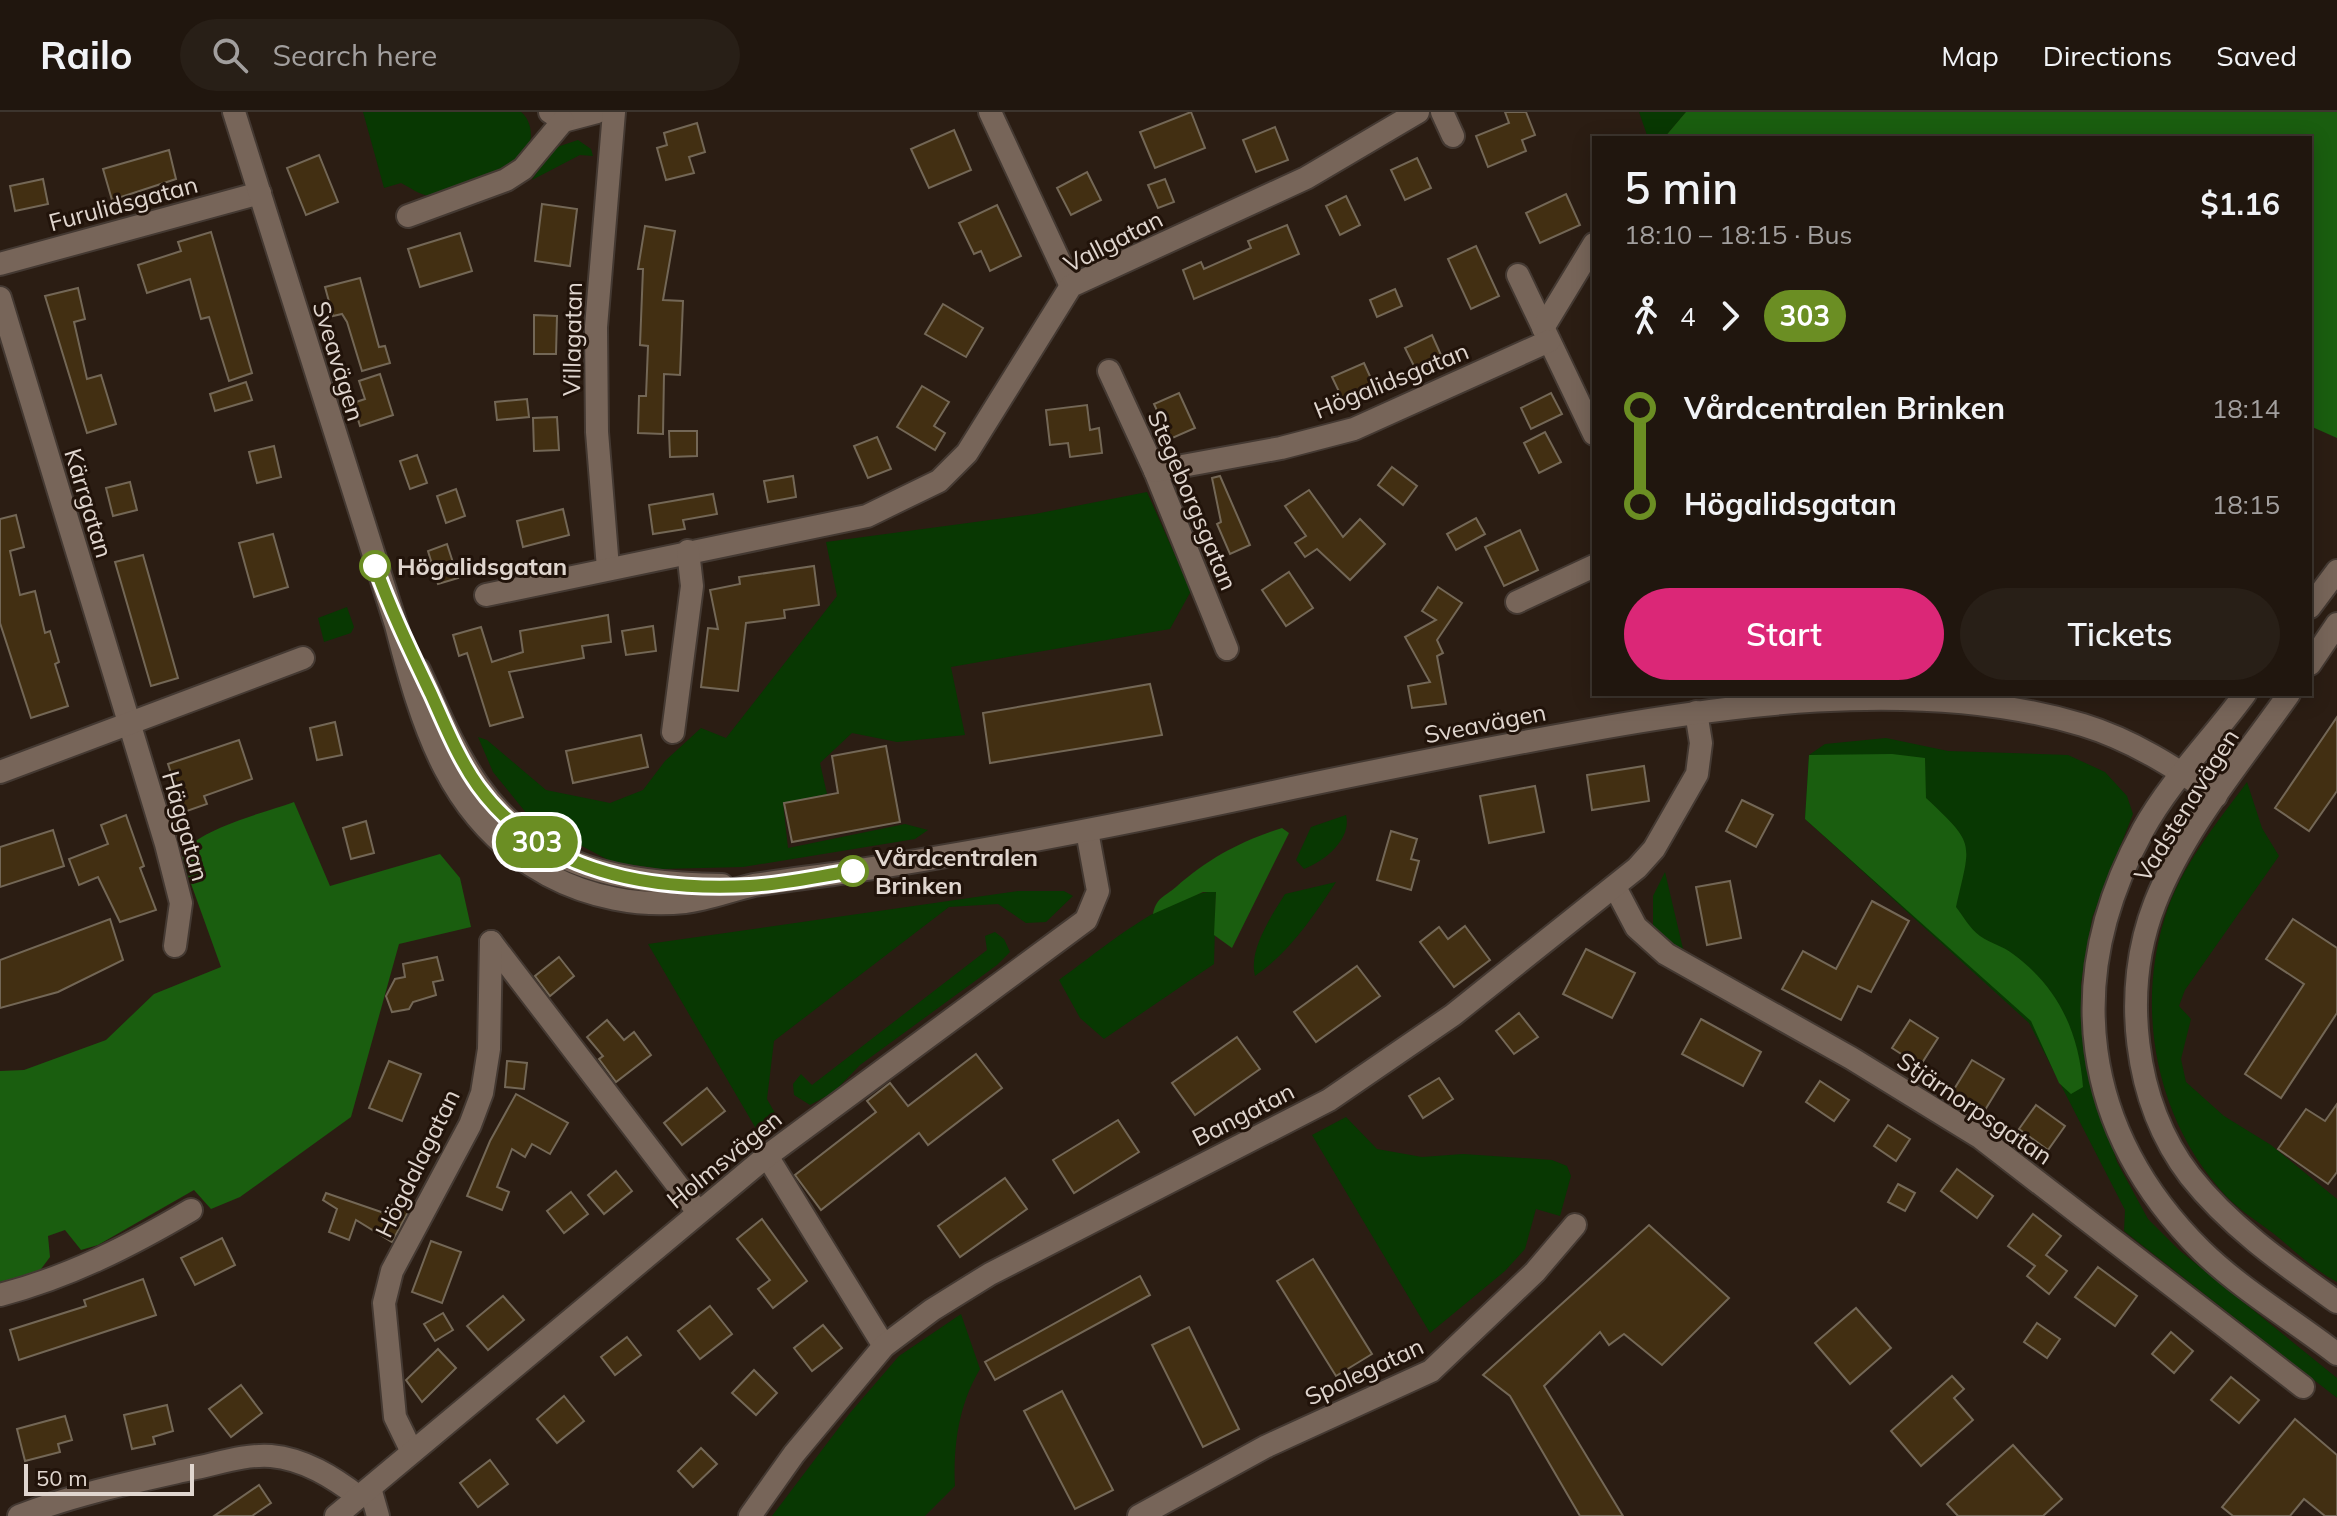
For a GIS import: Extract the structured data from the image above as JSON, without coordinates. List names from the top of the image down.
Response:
{
  "streets": {
    "street": [
      "Furulidsgatan",
      "Vallgatan",
      "Villagatan",
      "Sveavägen",
      "Högalidsgatan",
      "Stegeborgsgatan",
      "Kärrgatan",
      "Vadstenavägen",
      "Häggatan",
      "Stjärnorpsgatan",
      "Bangatan",
      "Holmsvägen",
      "Högdalagatan",
      "Spolegatan"
    ]
  },
  "crossings": [
    ["Furulidsgatan", "Sveavägen"],
    ["Sveavägen", "Vadstenavägen"],
    ["Sveavägen", "Bangatan"],
    ["Sveavägen", "Holmsvägen"],
    ["Högalidsgatan", "Stegeborgsgatan"],
    ["Kärrgatan", "Häggatan"],
    ["Stjärnorpsgatan", "Bangatan"],
    ["Holmsvägen", "Högdalagatan"]
  ],
  "places": ["Högalidsgatan", "Vårdcentralen Brinken"],
  "lines": ["bus line 303"],
  "scale_bar": "50 m",
  "page": {
    "header": "Railo",
    "search": "Search here",
    "nav": ["Map", "Directions", "Saved"],
    "on_map": "303",
    "heading": ["5 min", "18:10 – 18:15 · Bus", "$1.16"],
    "legs": ["4", "303"],
    "list": [
      {
        "name": "Vårdcentralen Brinken",
        "value": "18:14"
      },
      {
        "name": "Högalidsgatan",
        "value": "18:15"
      }
    ],
    "buttons": ["Start", "Tickets"],
    "scale": "50 m"
  }
}
